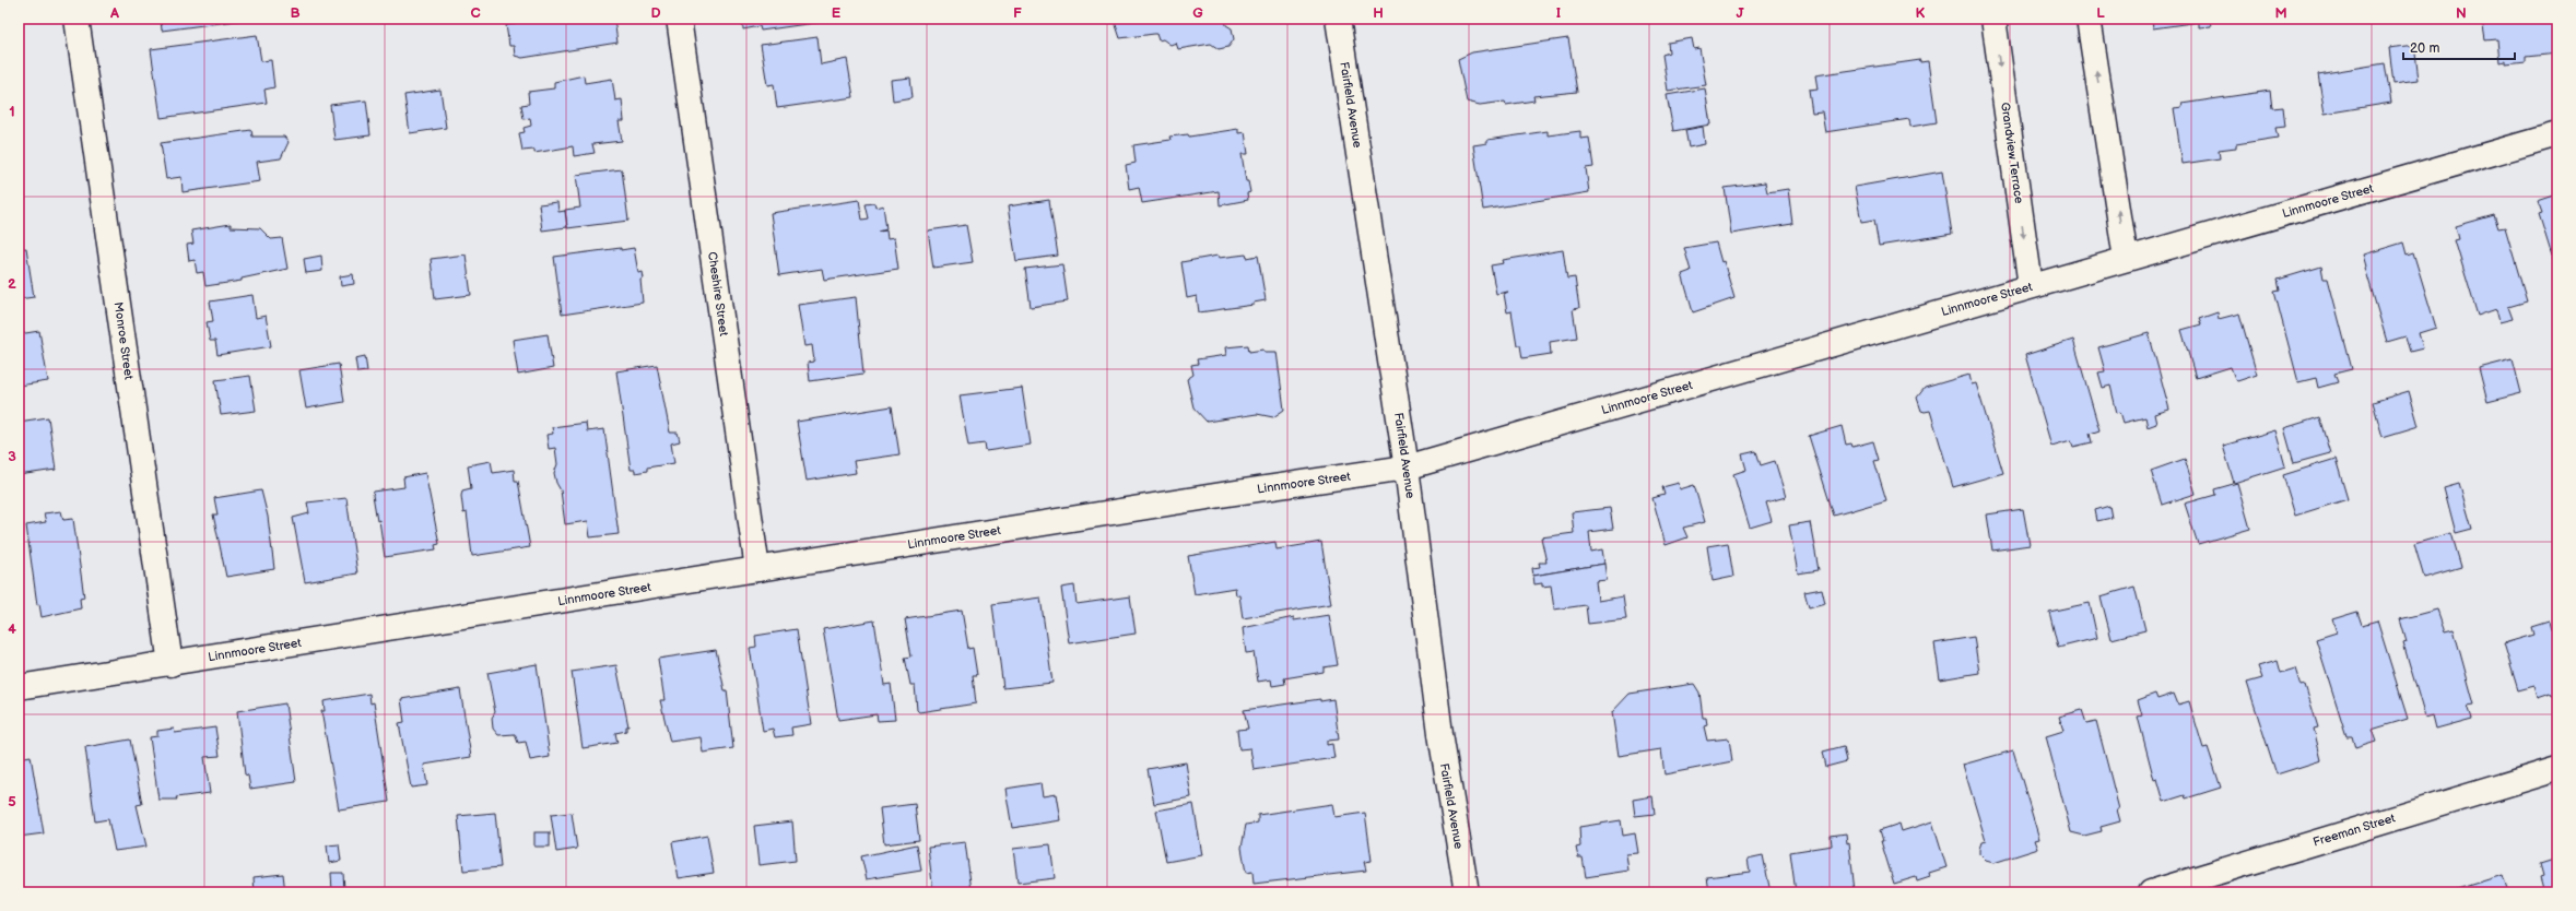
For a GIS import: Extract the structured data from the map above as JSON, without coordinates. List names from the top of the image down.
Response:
{
  "streets": {
    "street": [
      "Fairfield Avenue",
      "Grandview Terrace",
      "Linnmoore Street",
      "Cheshire Street",
      "Monroe Street",
      "Freeman Street"
    ]
  },
  "crossings": [
    ["Fairfield Avenue", "Linnmoore Street"],
    ["Grandview Terrace", "Linnmoore Street"],
    ["Linnmoore Street", "Cheshire Street"],
    ["Linnmoore Street", "Monroe Street"]
  ],
  "scale_bar": "20 m",
  "grid": {
    "columns": [
      "A",
      "B",
      "C",
      "D",
      "E",
      "F",
      "G",
      "H",
      "I",
      "J",
      "K",
      "L",
      "M",
      "N"
    ],
    "rows": [
      "1",
      "2",
      "3",
      "4",
      "5"
    ]
  }
}
